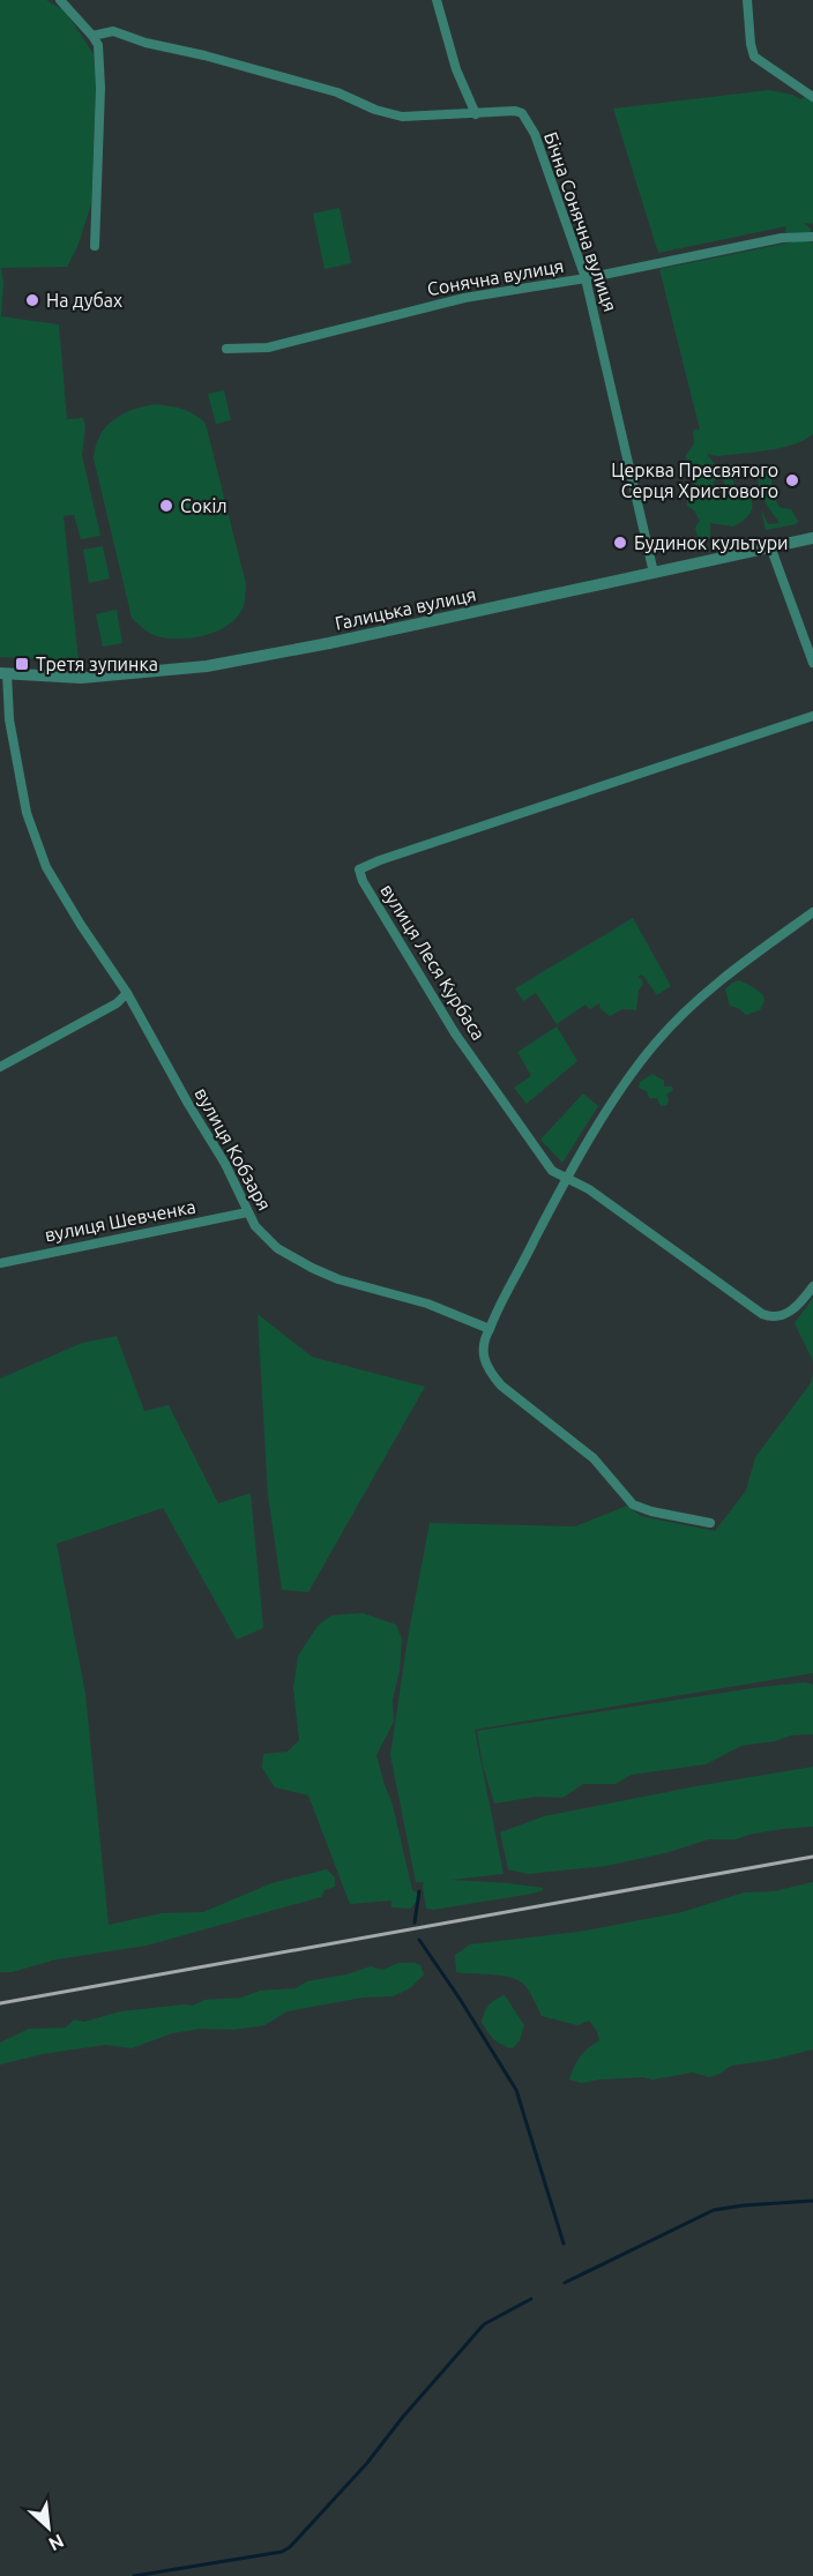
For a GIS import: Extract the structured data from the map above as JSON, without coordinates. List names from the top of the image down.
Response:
{
  "streets": {
    "street": [
      "Бічна Сонячна вулиця",
      "Сонячна вулиця",
      "Галицька вулиця",
      "вулиця Леся Курбаса",
      "вулиця Кобзаря",
      "вулиця Шевченка"
    ]
  },
  "crossings": [
    ["Бічна Сонячна вулиця", "Сонячна вулиця"],
    ["Бічна Сонячна вулиця", "Галицька вулиця"],
    ["Галицька вулиця", "вулиця Кобзаря"],
    ["вулиця Кобзаря", "вулиця Шевченка"]
  ],
  "places": {
    "other": [
      "На дубах",
      "Церква Пресвятого Серця Христового",
      "Сокіл",
      "Будинок культури"
    ],
    "transit": ["Третя зупинка"]
  },
  "north": "bottom right"
}
